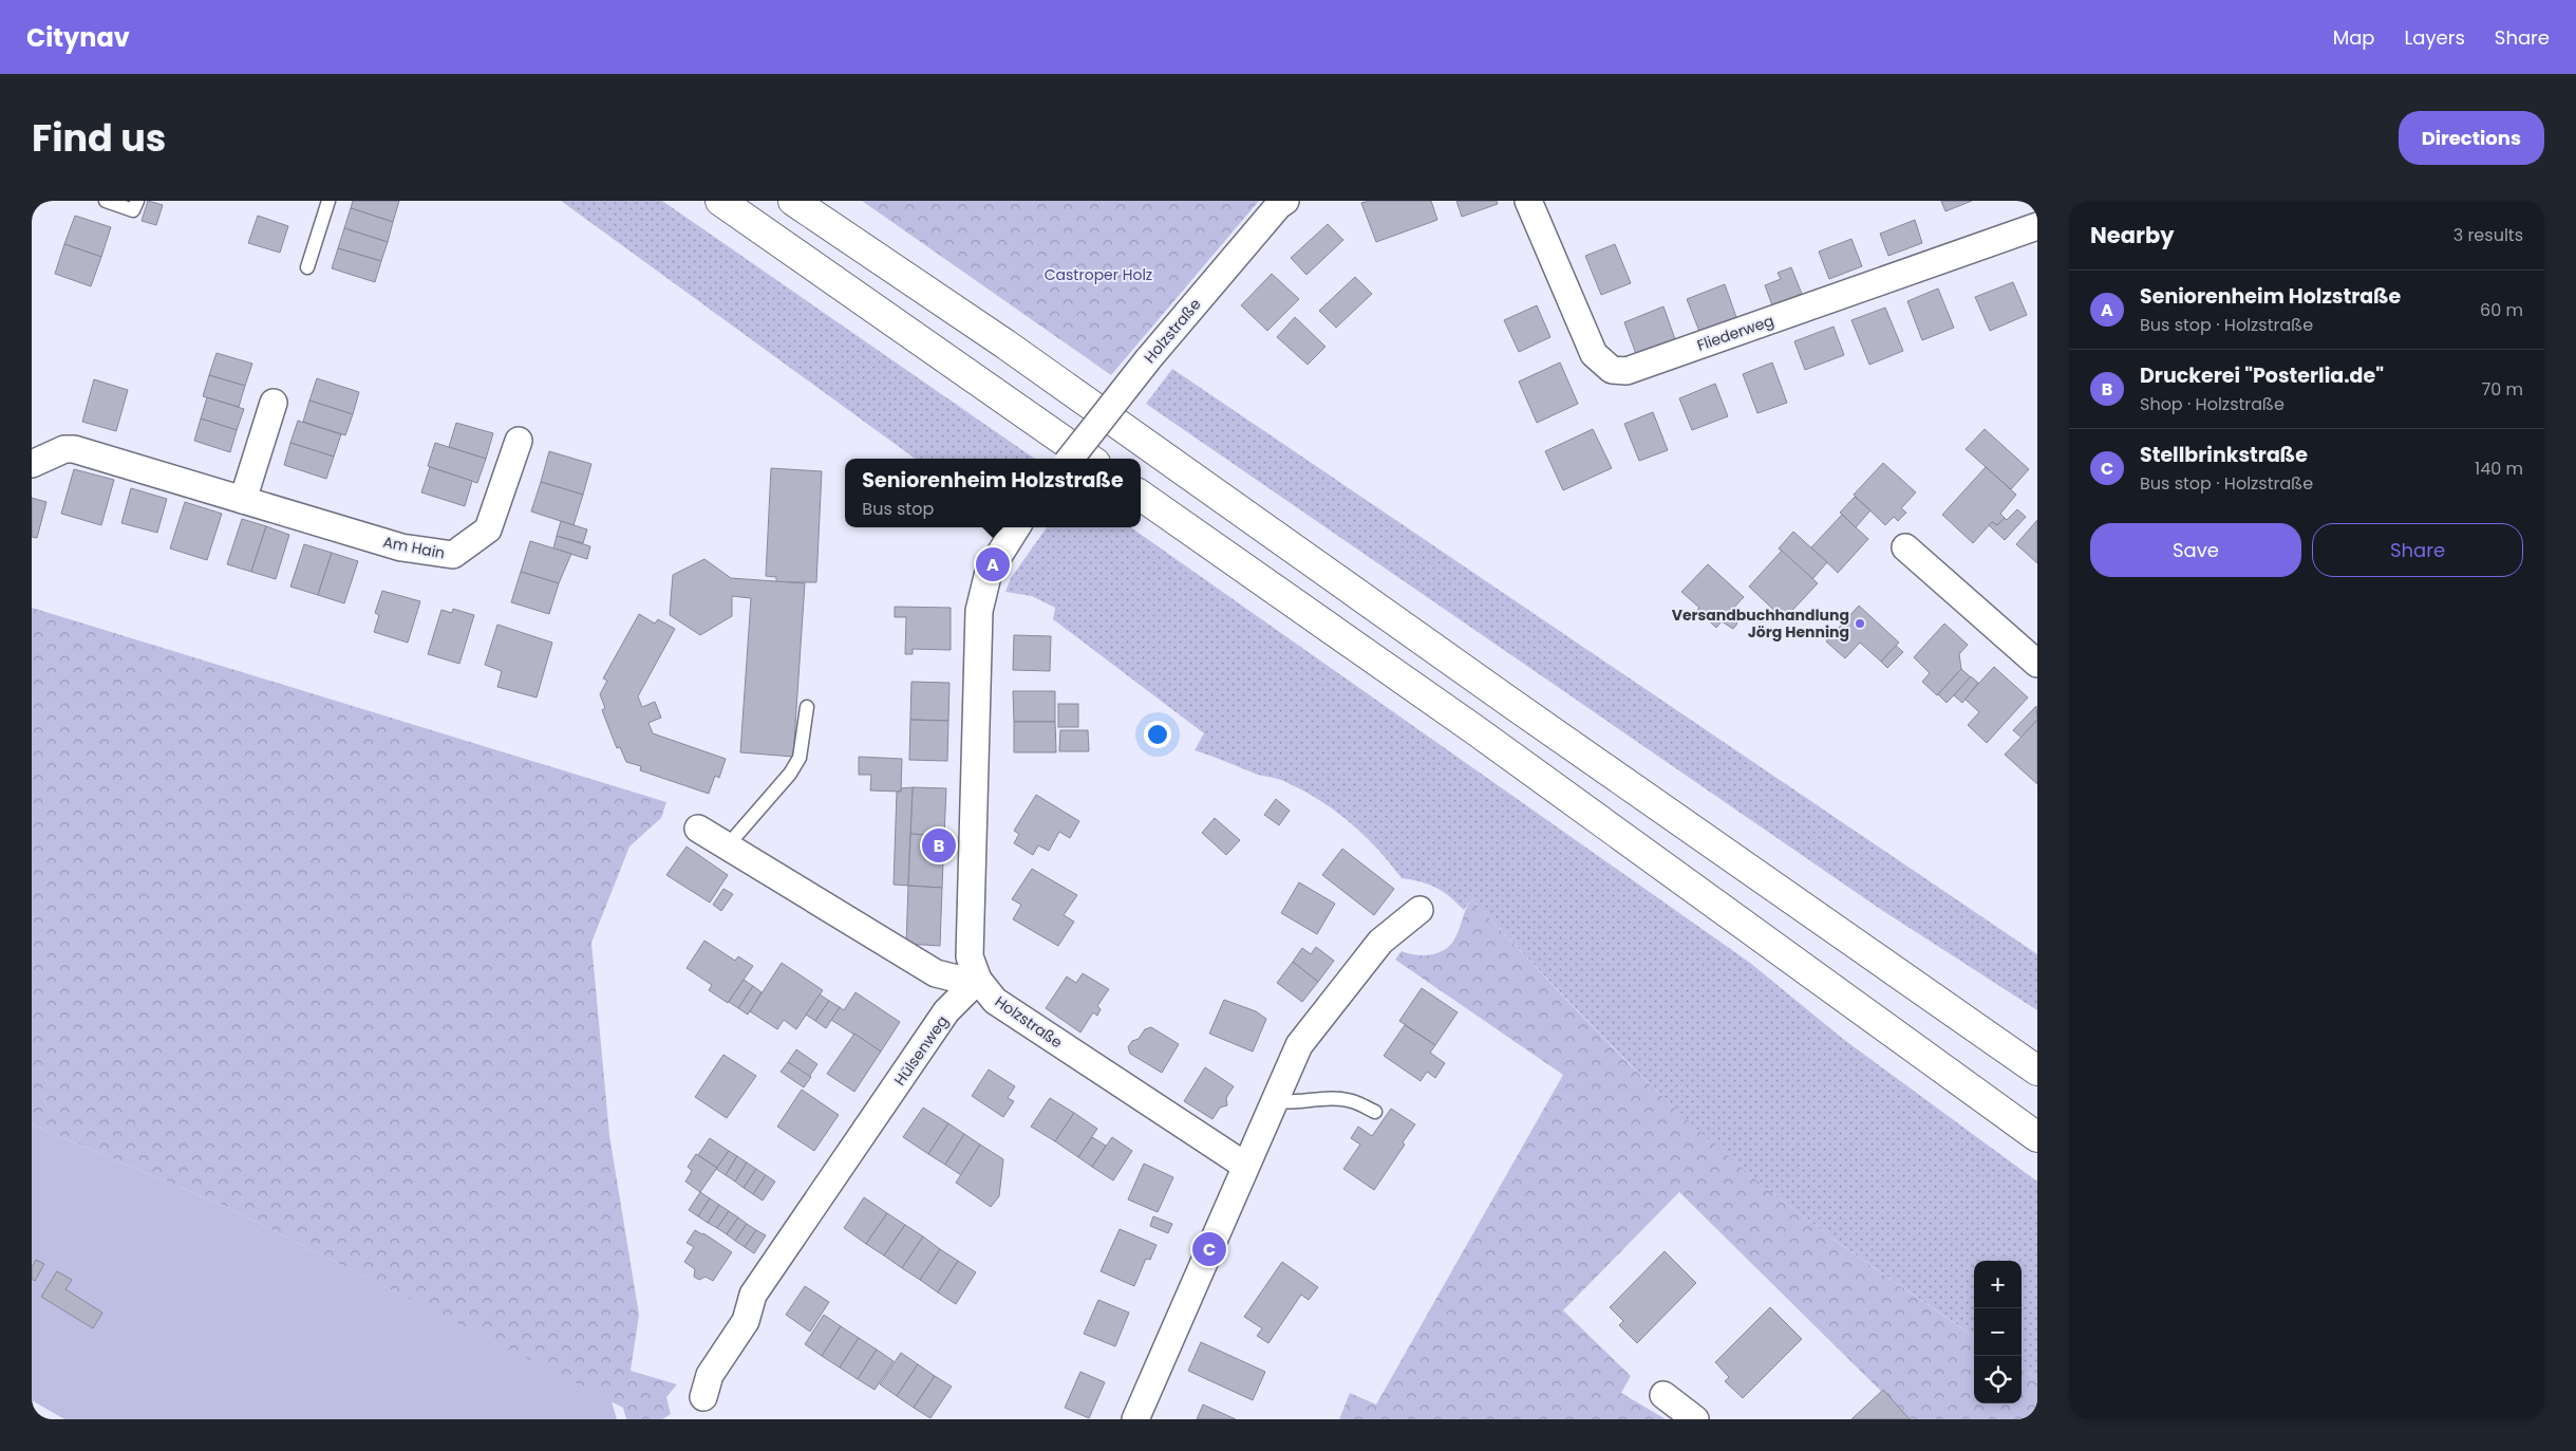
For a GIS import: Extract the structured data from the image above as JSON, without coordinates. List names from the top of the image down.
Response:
{
  "streets": {
    "street": [
      "Holzstraße",
      "Fliederweg",
      "Am Hain",
      "Hülsenweg"
    ]
  },
  "crossings": [
    ["Holzstraße", "Hülsenweg"]
  ],
  "parks": ["Castroper Holz"],
  "places": ["Versandbuchhandlung Jörg Henning"],
  "page": {
    "header": "Citynav",
    "nav": ["Map", "Layers", "Share"],
    "title": "Find us",
    "buttons": [
      "Directions",
      ["Save", "Share"]
    ],
    "heading": ["Nearby", "3 results"],
    "list": [
      {
        "mark": "A",
        "name": "Seniorenheim Holzstraße",
        "note": "Bus stop · Holzstraße",
        "value": "60 m"
      },
      {
        "mark": "B",
        "name": "Druckerei \"Posterlia.de\"",
        "note": "Shop · Holzstraße",
        "value": "70 m"
      },
      {
        "mark": "C",
        "name": "Stellbrinkstraße",
        "note": "Bus stop · Holzstraße",
        "value": "140 m"
      }
    ],
    "popup": ["Seniorenheim Holzstraße", "Bus stop"],
    "pins": ["A", "B", "C"],
    "map_buttons": ["+", "−"]
  }
}
